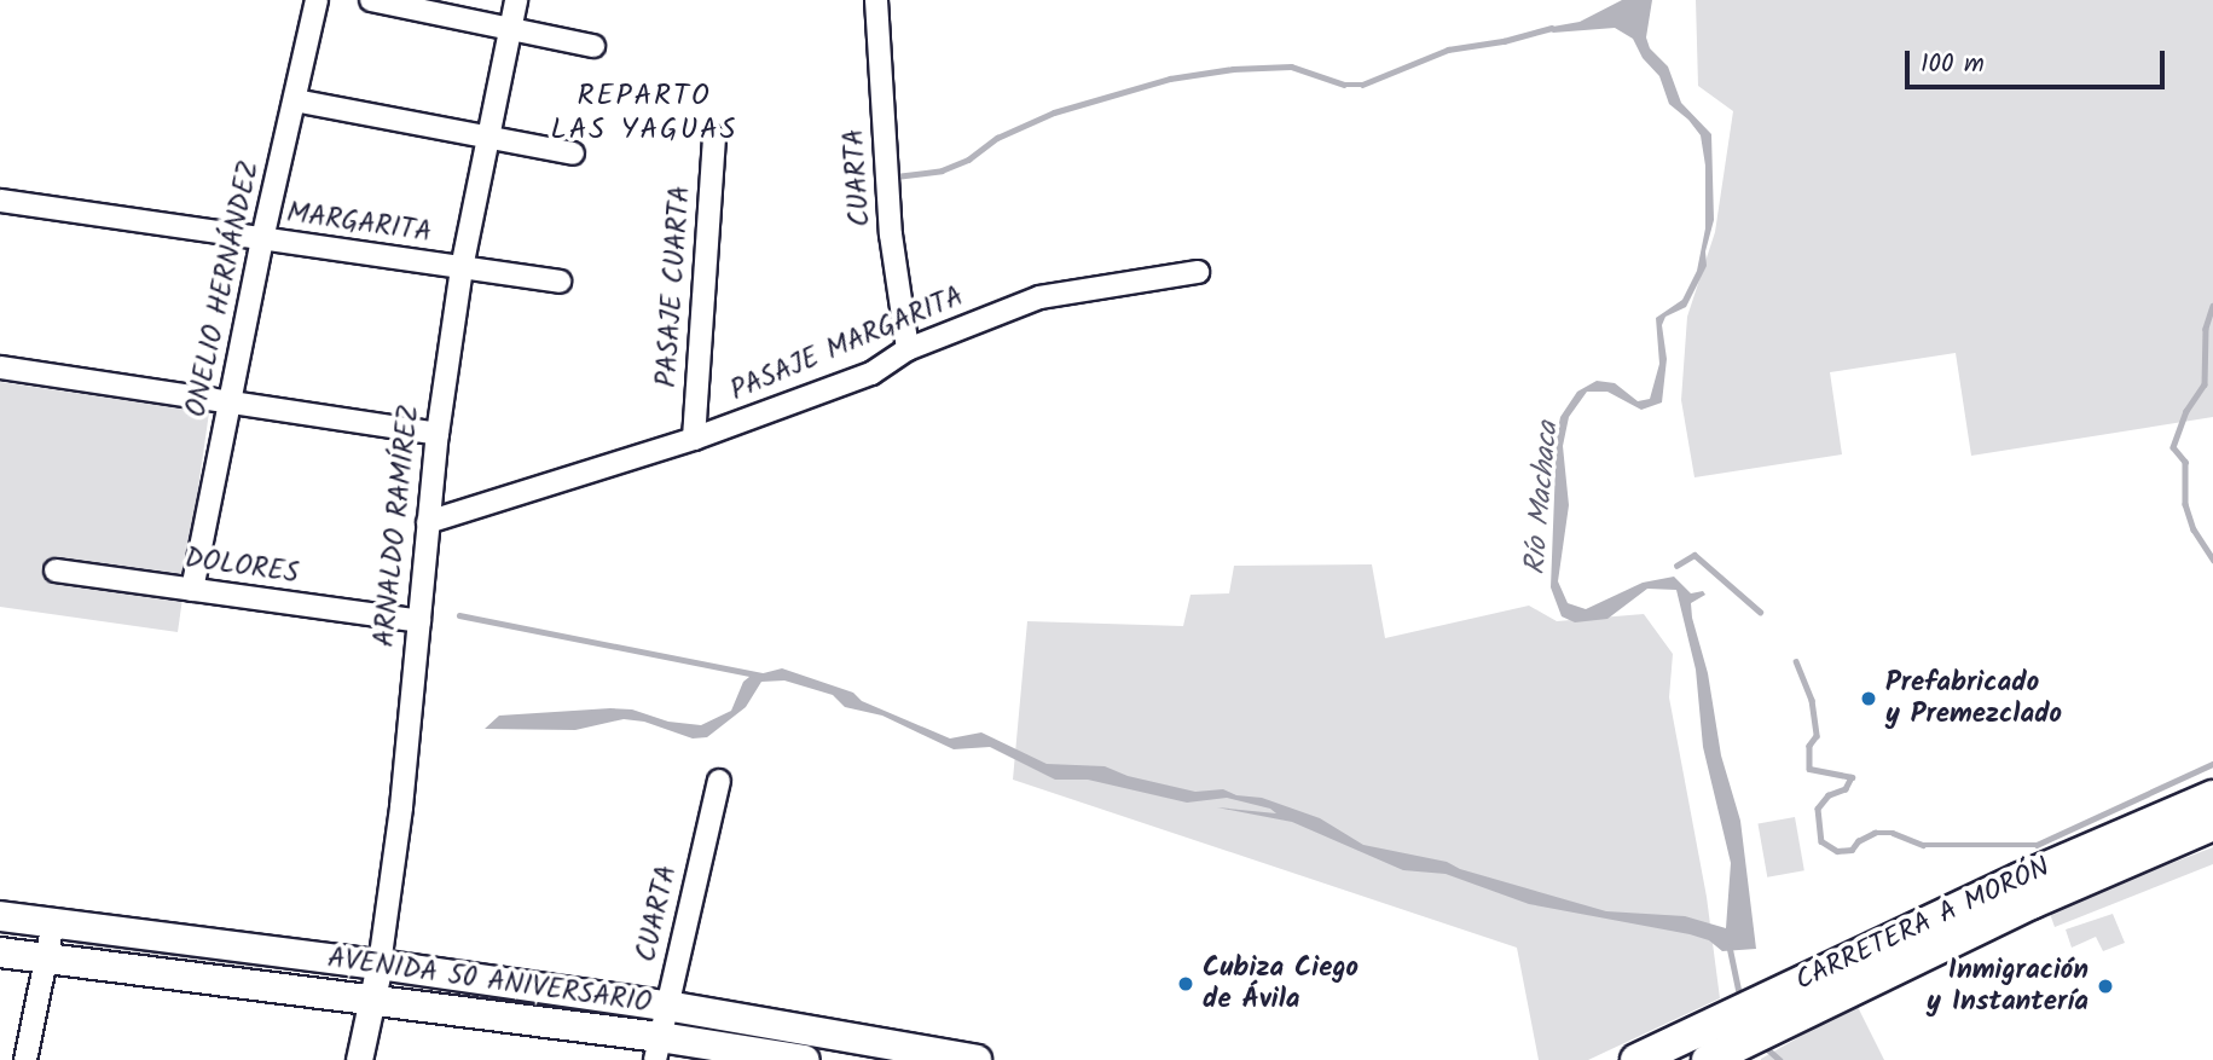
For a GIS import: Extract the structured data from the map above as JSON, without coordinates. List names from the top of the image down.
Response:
{
  "streets": {
    "main road": ["CARRETERA A MORÓN", "AVENIDA 50 ANIVERSARIO"],
    "street": [
      "CUARTA",
      "MARGARITA",
      "PASAJE CUARTA",
      "ONELIO HERNÁNDEZ",
      "PASAJE MARGARITA",
      "ARNALDO RAMÍREZ",
      "DOLORES"
    ]
  },
  "crossings": [
    ["CUARTA", "PASAJE MARGARITA"],
    ["CUARTA", "AVENIDA 50 ANIVERSARIO"],
    ["MARGARITA", "ONELIO HERNÁNDEZ"],
    ["MARGARITA", "ARNALDO RAMÍREZ"],
    ["PASAJE CUARTA", "PASAJE MARGARITA"],
    ["ONELIO HERNÁNDEZ", "DOLORES"],
    ["PASAJE MARGARITA", "ARNALDO RAMÍREZ"],
    ["ARNALDO RAMÍREZ", "DOLORES"],
    ["ARNALDO RAMÍREZ", "AVENIDA 50 ANIVERSARIO"]
  ],
  "districts": ["REPARTO LAS YAGUAS"],
  "water": ["Río Machaca"],
  "places": ["Prefabricado y Premezclado", "Cubiza Ciego de Ávila", "Inmigración y Instantería"],
  "scale_bar": "100 m"
}
